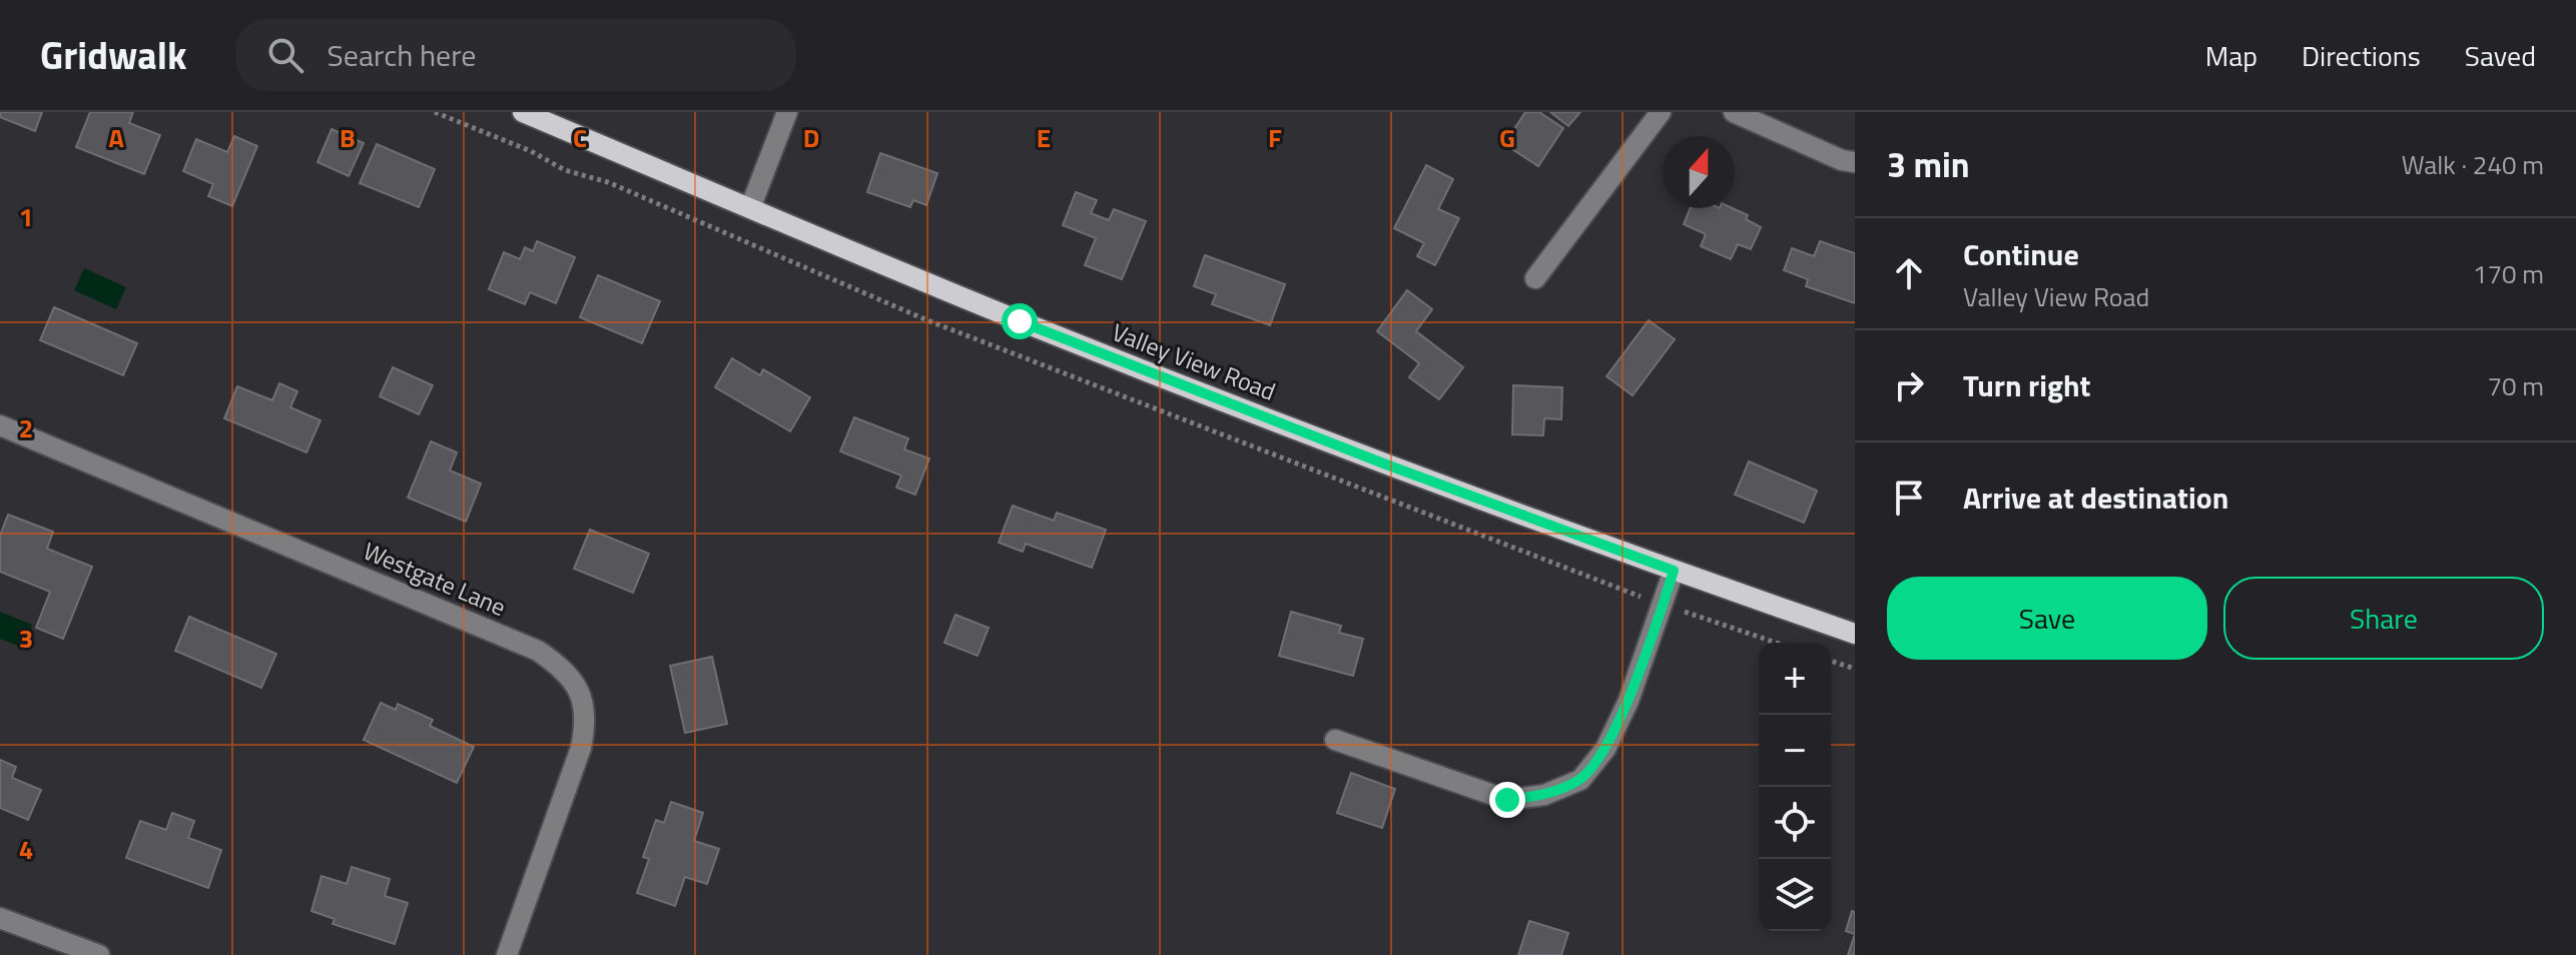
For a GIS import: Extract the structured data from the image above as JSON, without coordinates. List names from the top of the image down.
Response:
{
  "streets": {
    "main road": ["Valley View Road"],
    "street": ["Westgate Lane"]
  },
  "north": "top",
  "page": {
    "header": "Gridwalk",
    "search": "Search here",
    "nav": ["Map", "Directions", "Saved"],
    "heading": ["3 min", "Walk · 240 m"],
    "list": [
      ["Continue", "Valley View Road", "170 m"],
      ["Turn right", "70 m"],
      "Arrive at destination"
    ],
    "buttons": ["Save", "Share"],
    "map_buttons": ["+", "−"]
  },
  "grid": {
    "columns": [
      "A",
      "B",
      "C",
      "D",
      "E",
      "F",
      "G"
    ],
    "rows": [
      "1",
      "2",
      "3",
      "4"
    ]
  }
}
